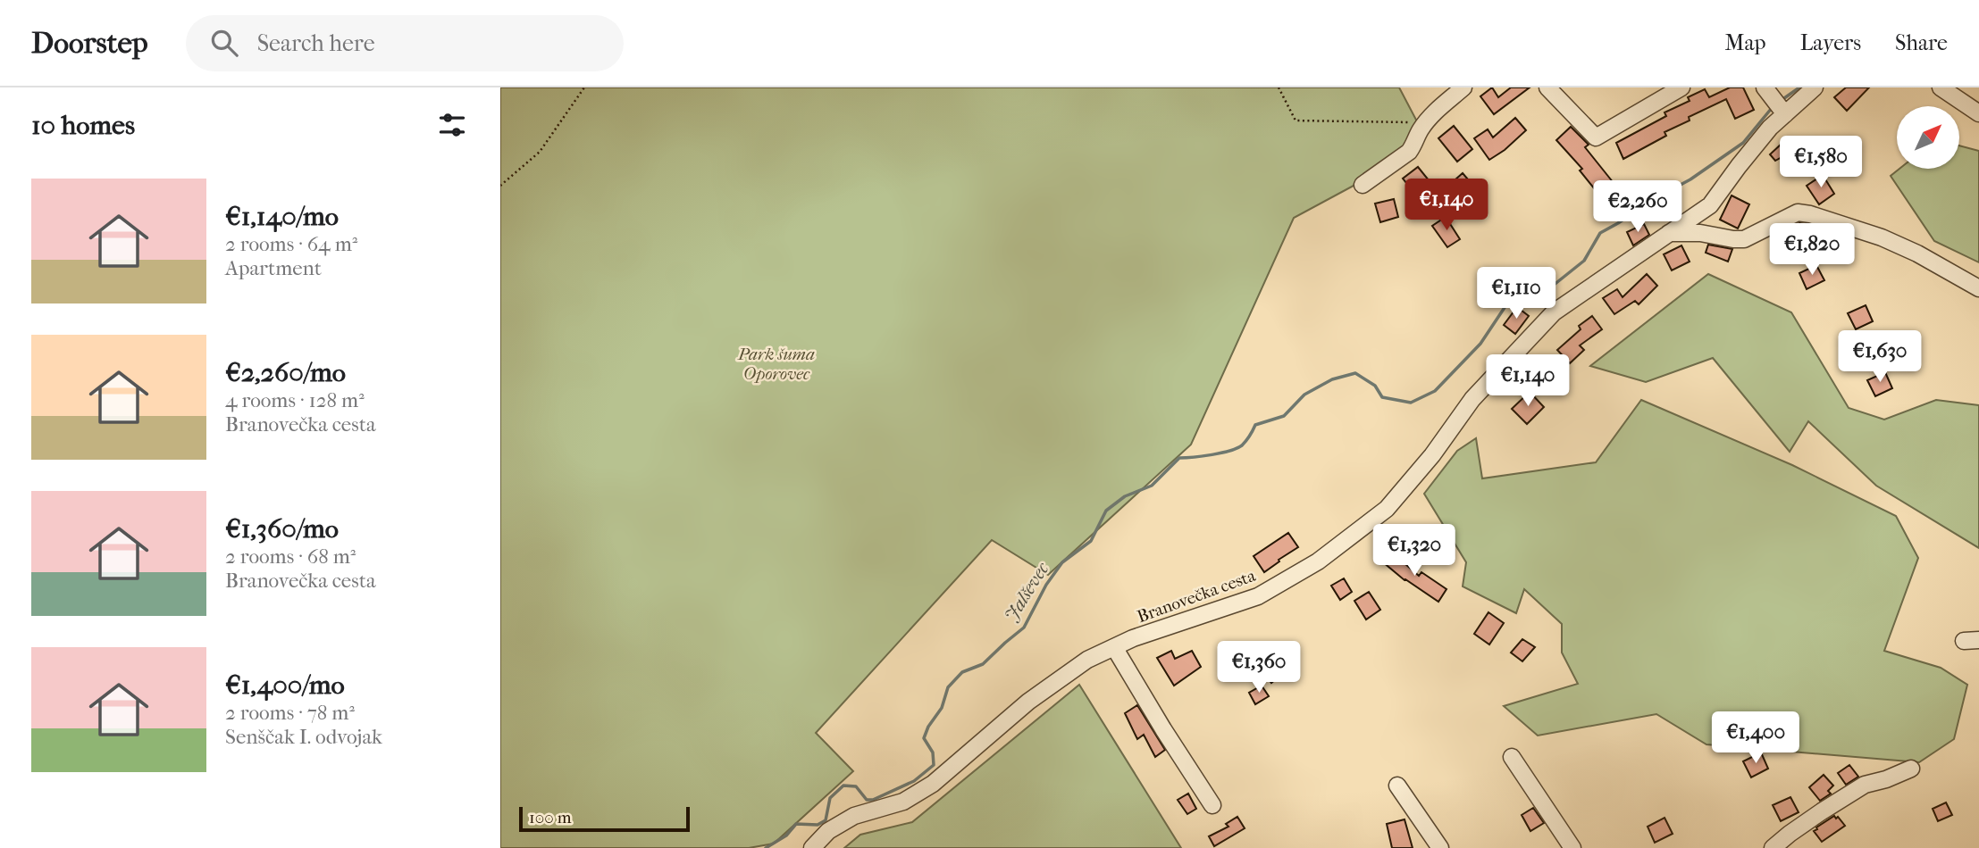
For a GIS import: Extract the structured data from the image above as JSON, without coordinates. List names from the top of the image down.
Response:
{
  "streets": {
    "street": ["Branovečka cesta"]
  },
  "water": ["Jalševec"],
  "parks": ["Park šuma Oporovec"],
  "scale_bar": "100 m",
  "north": "top right",
  "page": {
    "header": "Doorstep",
    "search": "Search here",
    "nav": ["Map", "Layers", "Share"],
    "heading": "10 homes",
    "price": [
      "€1,580",
      "€1,140",
      "€2,260",
      "€1,820",
      "€1,110",
      "€1,630",
      "€1,140",
      "€1,320",
      "€1,360",
      "€1,400"
    ],
    "list": [
      {
        "name": "€1,140/mo",
        "note": "2 rooms · 64 m² · Apartment"
      },
      {
        "name": "€2,260/mo",
        "note": "4 rooms · 128 m² · Branovečka cesta"
      },
      {
        "name": "€1,360/mo",
        "note": "2 rooms · 68 m² · Branovečka cesta"
      },
      {
        "name": "€1,400/mo",
        "note": "2 rooms · 78 m² · Senščak I. odvojak"
      }
    ],
    "scale": "100 m"
  }
}
